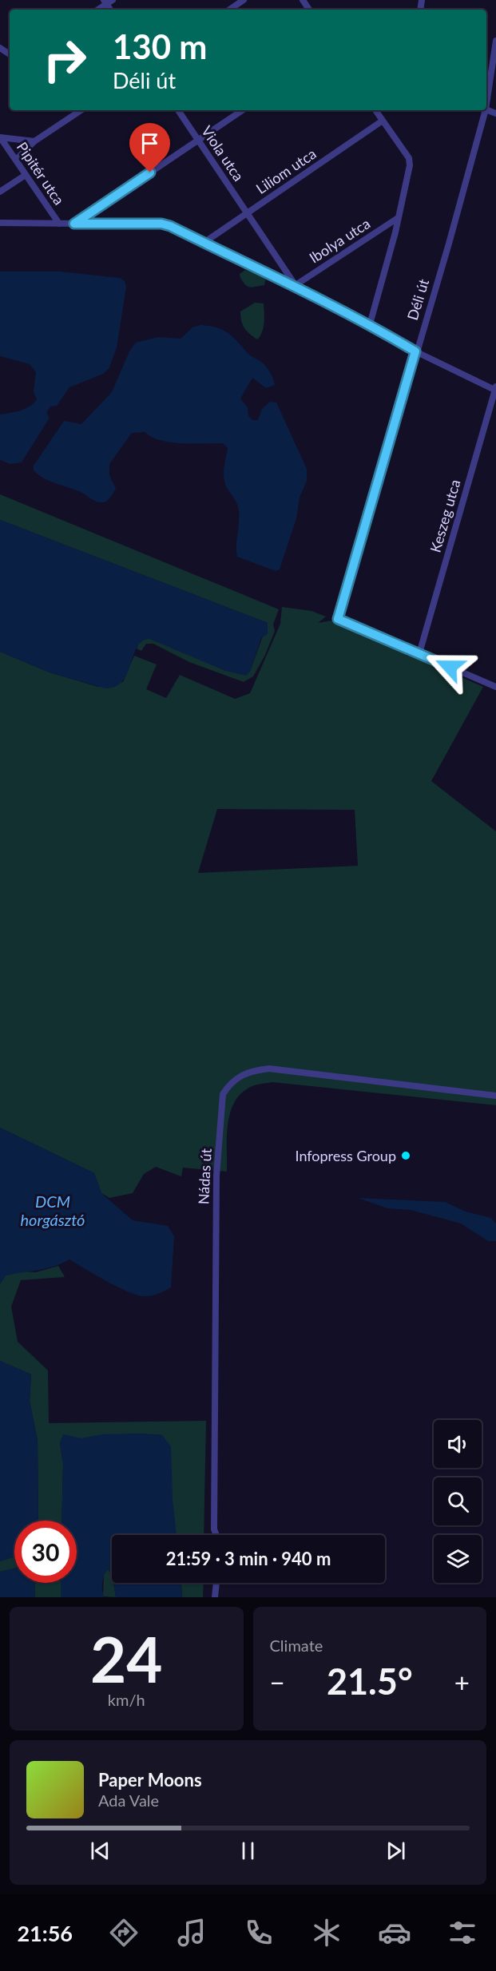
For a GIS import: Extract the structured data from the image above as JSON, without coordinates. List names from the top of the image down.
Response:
{
  "streets": {
    "street": [
      "Viola utca",
      "Liliom utca",
      "Pipitér utca",
      "Ibolya utca",
      "Déli út",
      "Keszeg utca",
      "Nádas út"
    ]
  },
  "crossings": [
    ["Viola utca", "Liliom utca"],
    ["Viola utca", "Ibolya utca"],
    ["Déli út", "Keszeg utca"]
  ],
  "water": ["DCM horgásztó"],
  "places": ["Infopress Group"],
  "page": {
    "turn": ["130 m", "Déli út"],
    "limit": "30",
    "trip": "21:59 · 3 min · 940 m",
    "tile": [
      ["24", "km/h"],
      "Climate"
    ],
    "heat": ["−", "21.5°", "+"],
    "song": ["Paper Moons", "Ada Vale"],
    "tabs": "21:56"
  }
}
